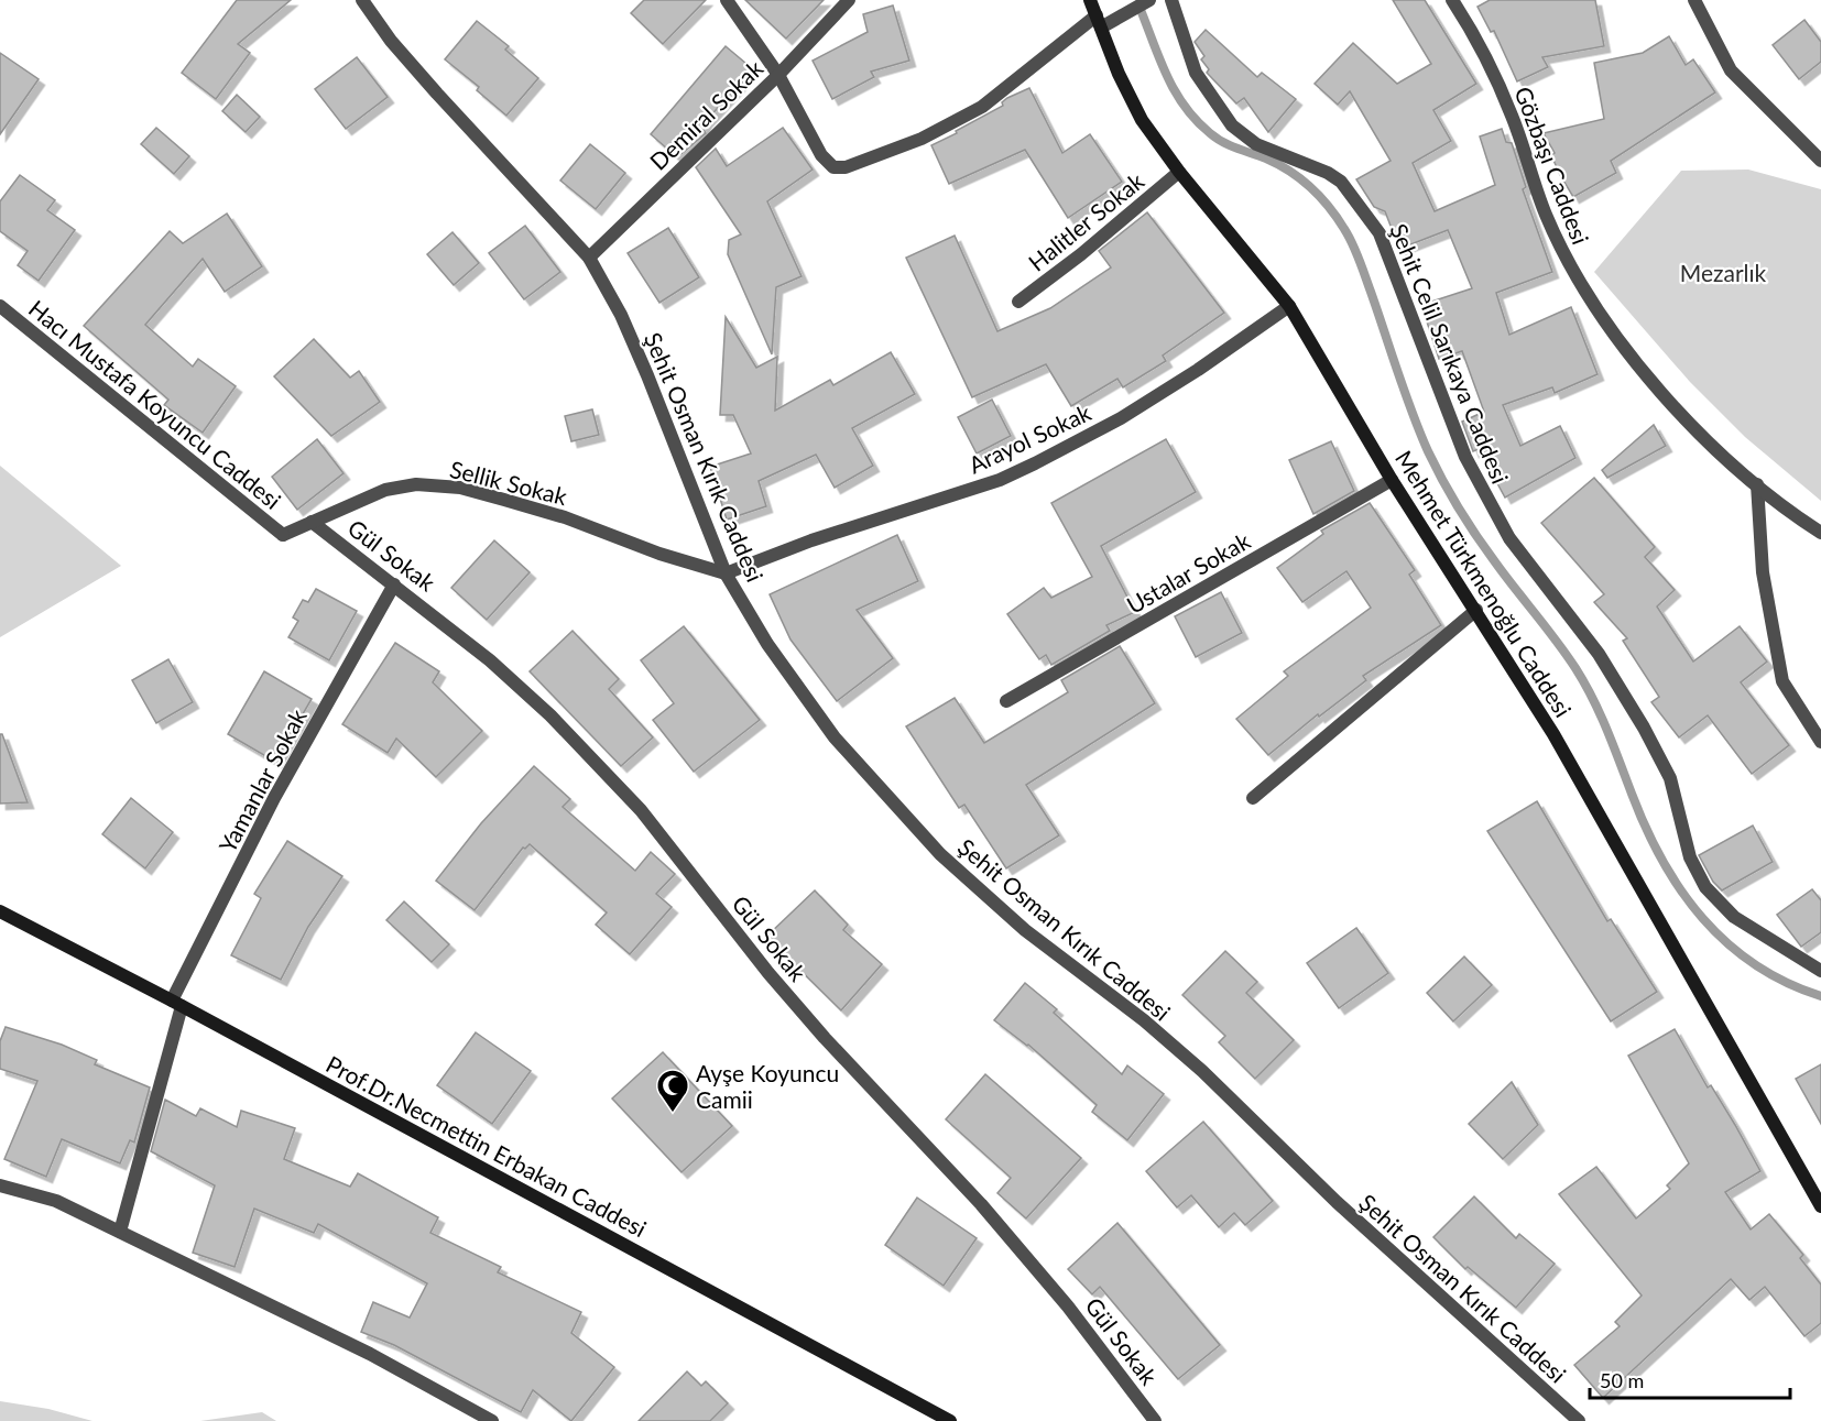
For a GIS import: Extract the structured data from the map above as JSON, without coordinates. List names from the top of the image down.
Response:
{
  "streets": {
    "main road": ["Mehmet Türkmenoğlu Caddesi", "Prof.Dr.Necmettin Erbakan Caddesi"],
    "street": [
      "Demiral Sokak",
      "Gözbaşı Caddesi",
      "Halitler Sokak",
      "Şehit Celil Sarıkaya Caddesi",
      "Hacı Mustafa Koyuncu Caddesi",
      "Arayol Sokak",
      "Şehit Osman Kırık Caddesi",
      "Sellik Sokak",
      "Gül Sokak",
      "Ustalar Sokak",
      "Yamanlar Sokak"
    ]
  },
  "crossings": [
    ["Demiral Sokak", "Şehit Osman Kırık Caddesi"],
    ["Halitler Sokak", "Mehmet Türkmenoğlu Caddesi"],
    ["Hacı Mustafa Koyuncu Caddesi", "Sellik Sokak"],
    ["Arayol Sokak", "Şehit Osman Kırık Caddesi"],
    ["Arayol Sokak", "Sellik Sokak"],
    ["Arayol Sokak", "Mehmet Türkmenoğlu Caddesi"],
    ["Şehit Osman Kırık Caddesi", "Sellik Sokak"],
    ["Sellik Sokak", "Gül Sokak"],
    ["Gül Sokak", "Yamanlar Sokak"],
    ["Ustalar Sokak", "Mehmet Türkmenoğlu Caddesi"],
    ["Yamanlar Sokak", "Prof.Dr.Necmettin Erbakan Caddesi"]
  ],
  "parks": ["Mezarlık"],
  "places": {
    "mosque": ["Ayşe Koyuncu Camii"]
  },
  "scale_bar": "50 m"
}
